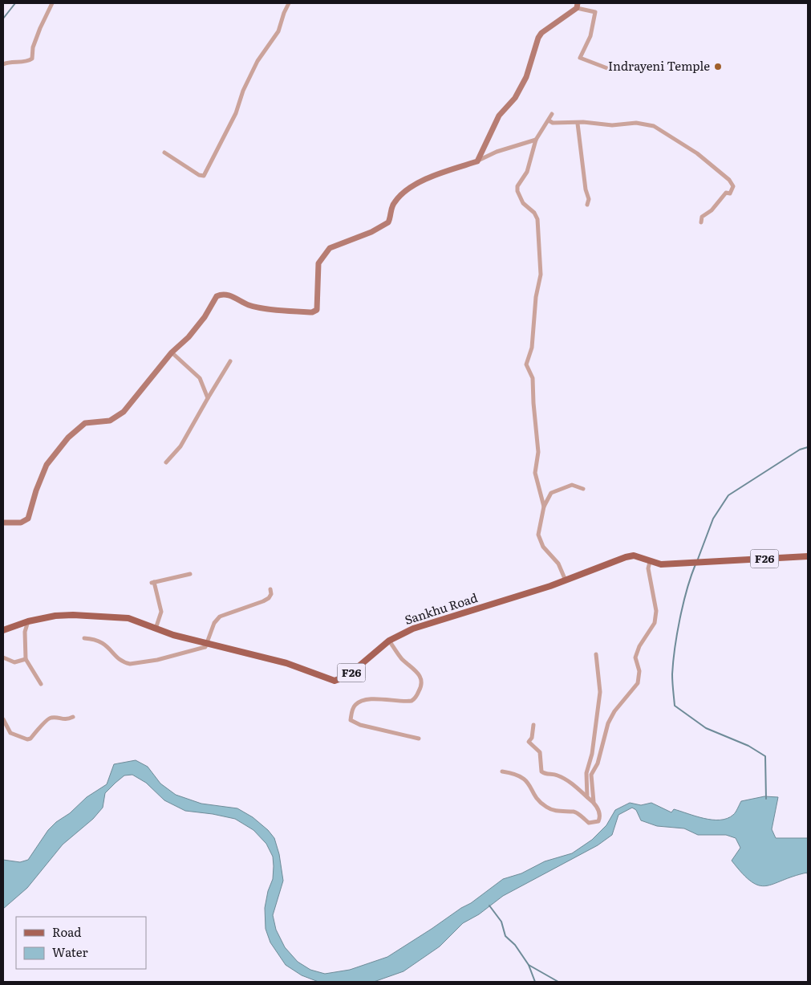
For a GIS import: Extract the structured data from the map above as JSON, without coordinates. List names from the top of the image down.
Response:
{
  "streets": {
    "main road": ["F26", "Sankhu Road"]
  },
  "places": ["Indrayeni Temple"],
  "legend": ["Road", "Water"]
}
